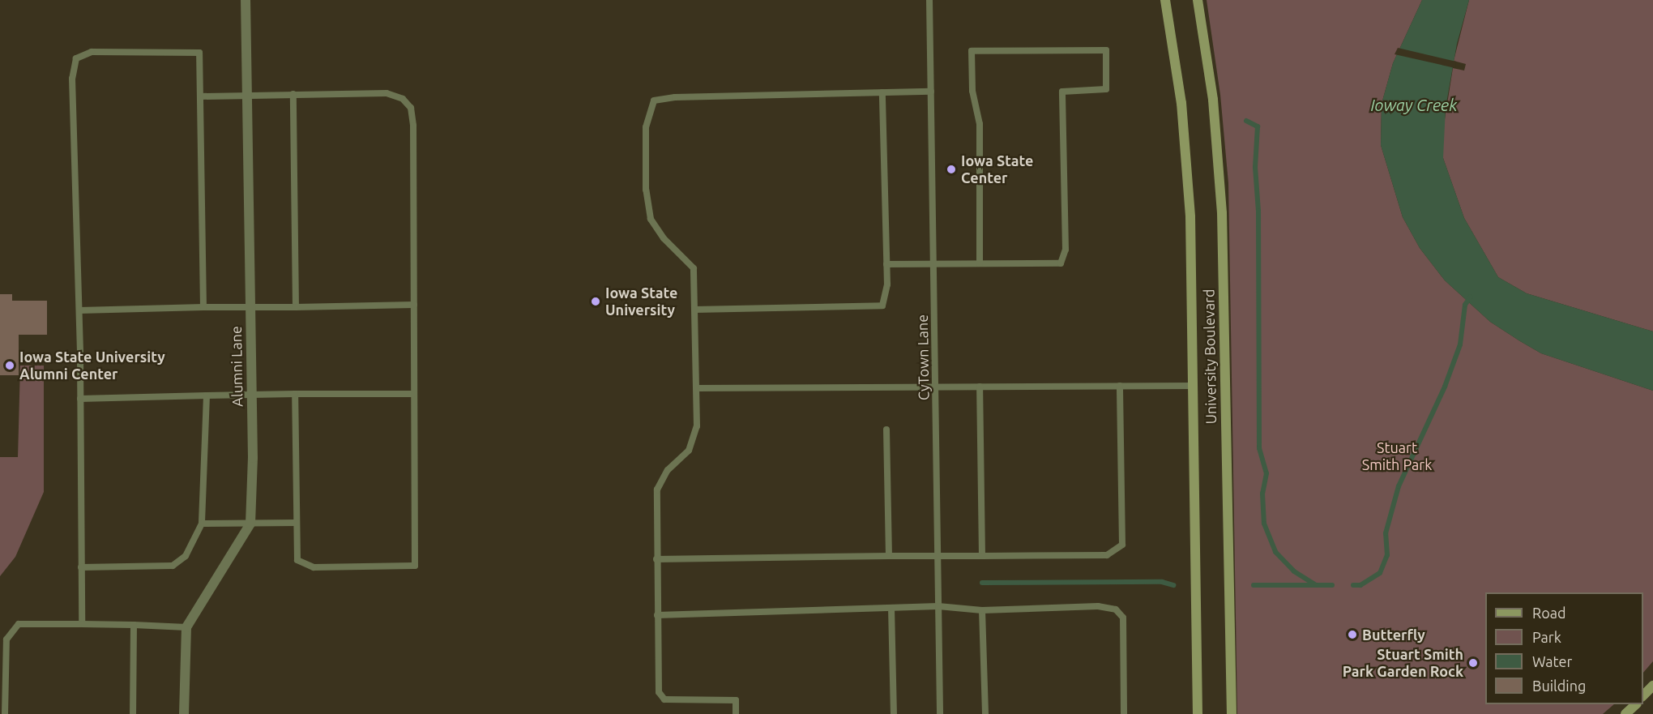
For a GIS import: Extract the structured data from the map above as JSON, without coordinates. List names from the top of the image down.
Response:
{
  "streets": {
    "main road": ["University Boulevard"],
    "street": ["Alumni Lane"],
    "lane": ["CyTown Lane"]
  },
  "water": ["Ioway Creek"],
  "parks": ["Stuart Smith Park"],
  "places": [
    "Iowa State Center",
    "Iowa State University",
    "Iowa State University Alumni Center",
    "Butterfly",
    "Stuart Smith Park Garden Rock"
  ],
  "legend": [
    "Road",
    "Park",
    "Water",
    "Building"
  ]
}
